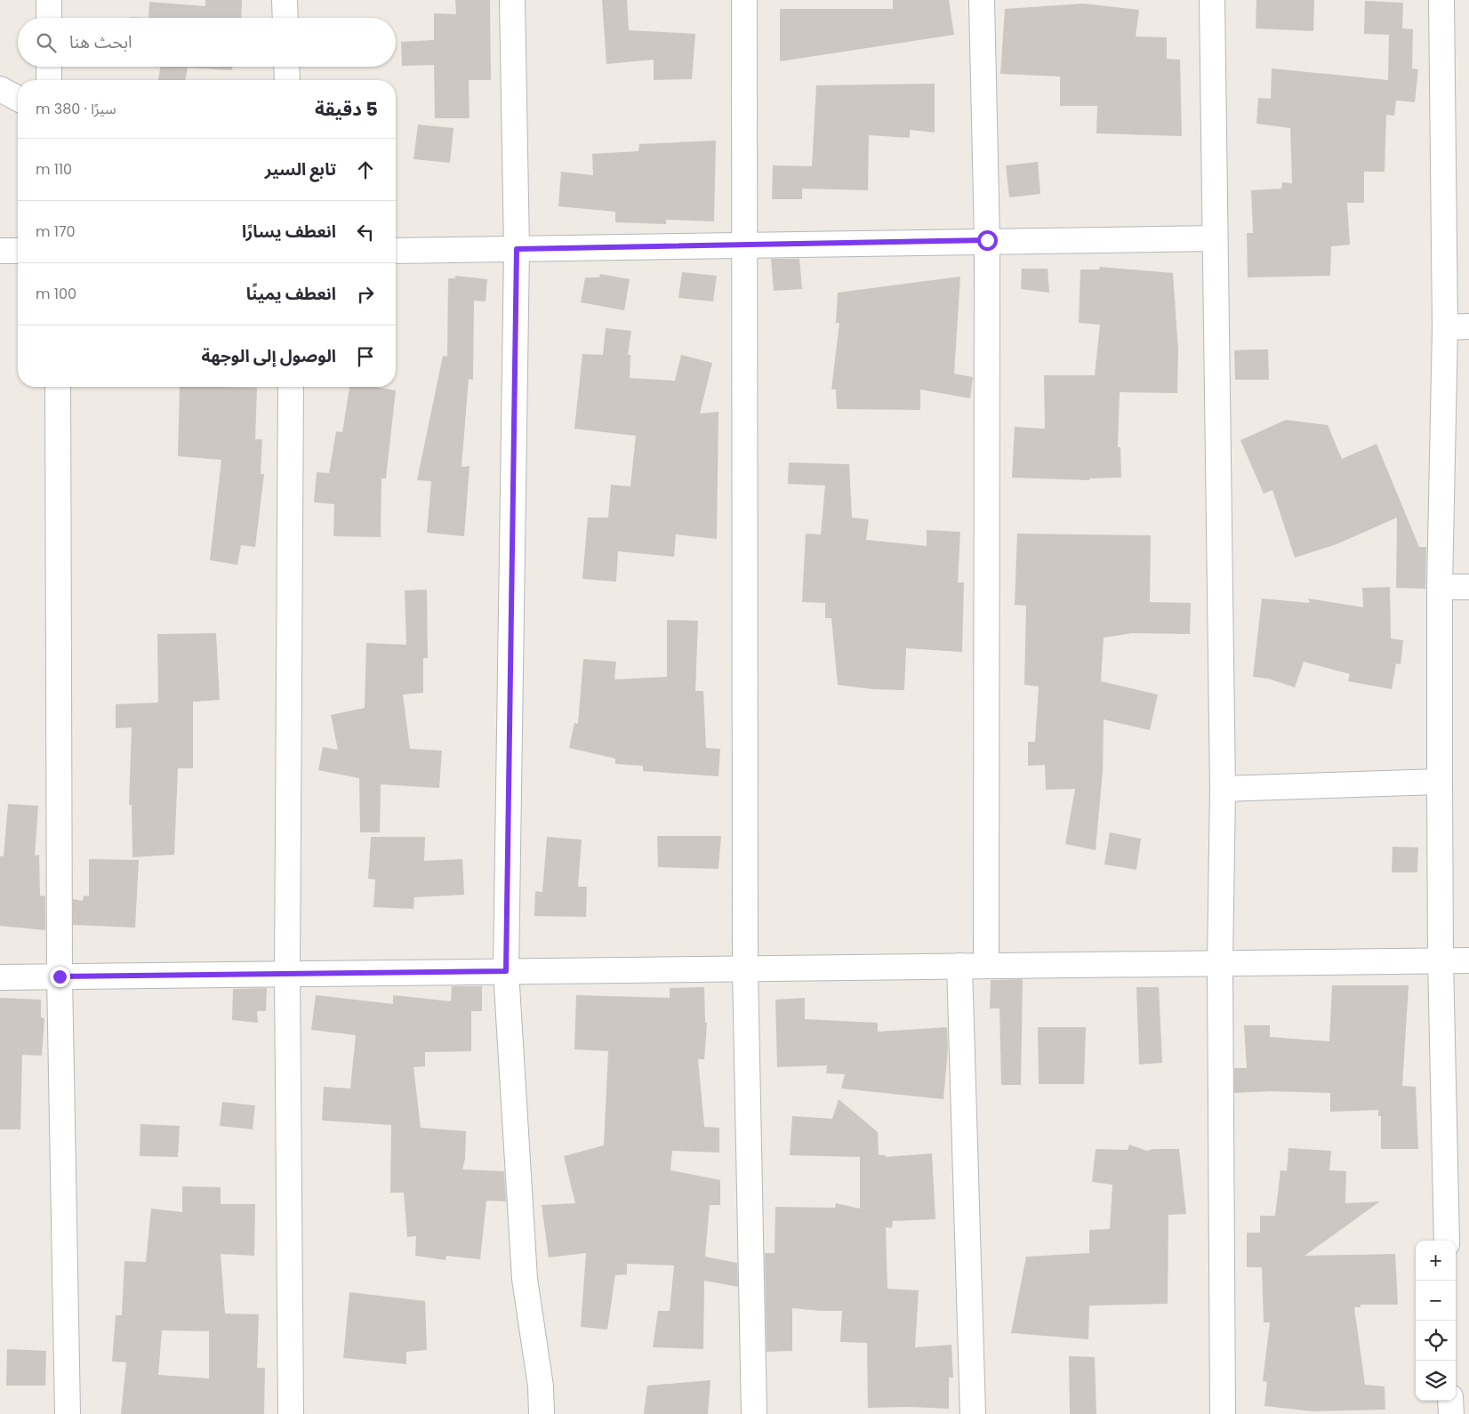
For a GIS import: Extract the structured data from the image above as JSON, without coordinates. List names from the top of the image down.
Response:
{
  "page": {
    "search": "ابحث هنا",
    "heading": ["5 دقيقة", "سيرًا · 380 m"],
    "list": [
      ["تابع السير", "110 m"],
      ["انعطف يسارًا", "170 m"],
      ["انعطف يمينًا", "100 m"],
      "الوصول إلى الوجهة"
    ],
    "map_buttons": ["+", "−"]
  }
}
